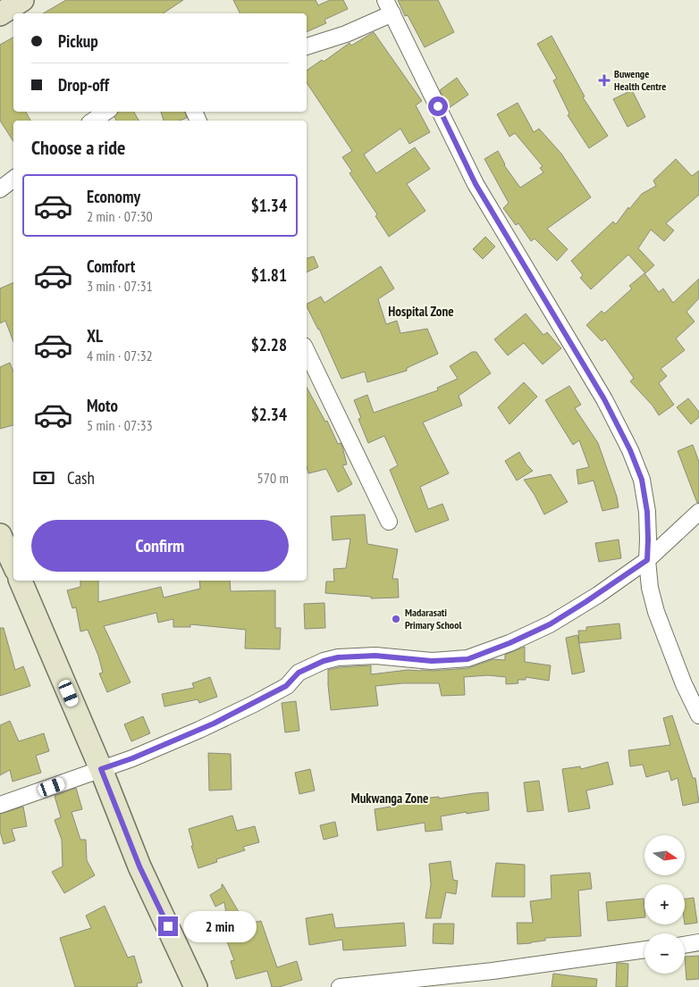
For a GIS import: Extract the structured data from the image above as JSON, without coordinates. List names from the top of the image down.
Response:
{
  "districts": ["Hospital Zone", "Mukwanga Zone"],
  "places": {
    "health": ["Buwenge Health Centre"],
    "other": ["Madarasati Primary School"]
  },
  "north": "right",
  "page": {
    "banner": ["Pickup", "Drop-off"],
    "heading": "Choose a ride",
    "list": [
      {
        "name": "Economy",
        "note": "2 min · 07:30",
        "value": "$1.34"
      },
      {
        "name": "Comfort",
        "note": "3 min · 07:31",
        "value": "$1.81"
      },
      {
        "name": "XL",
        "note": "4 min · 07:32",
        "value": "$2.28"
      },
      {
        "name": "Moto",
        "note": "5 min · 07:33",
        "value": "$2.34"
      }
    ],
    "pay": ["Cash", "570 m"],
    "buttons": "Confirm",
    "map_buttons": ["+", "−"],
    "bubble": "2 min"
  }
}
